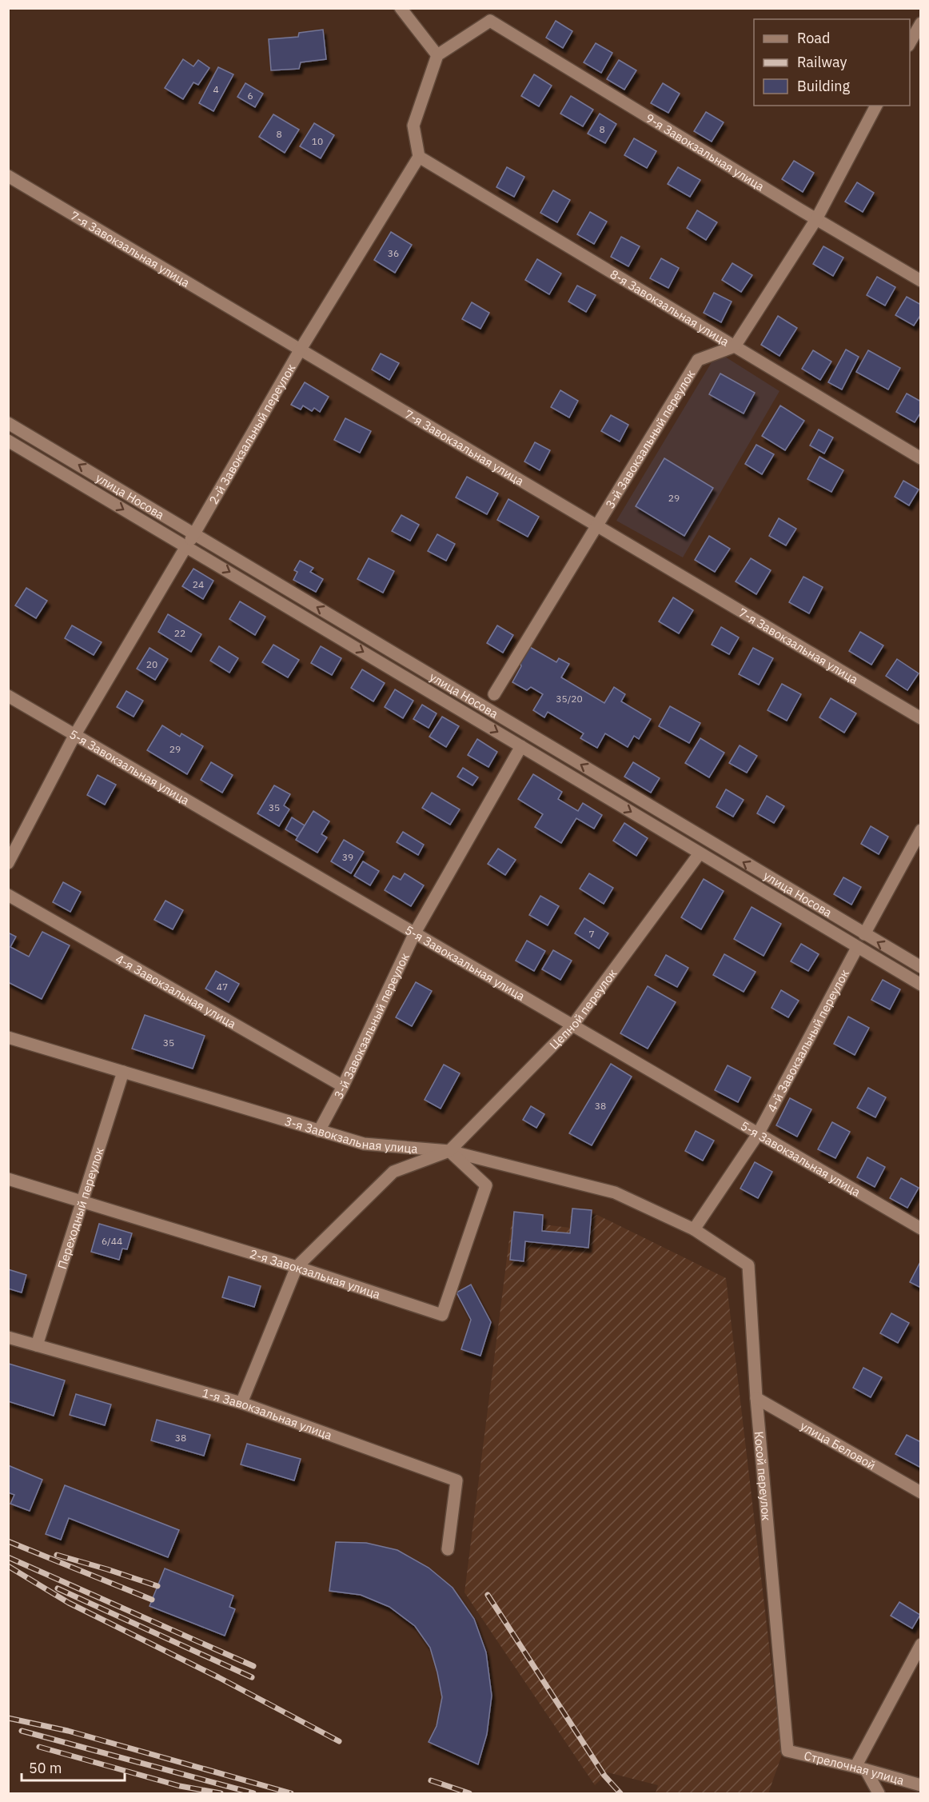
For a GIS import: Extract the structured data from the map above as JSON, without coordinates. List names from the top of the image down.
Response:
{
  "streets": {
    "street": [
      "9-я Завокзальная улица",
      "7-я Завокзальная улица",
      "8-я Завокзальная улица",
      "2-й Завокзальный переулок",
      "3-й Завокзальный переулок",
      "улица Носова",
      "5-я Завокзальная улица",
      "4-я Завокзальная улица",
      "Цепной переулок",
      "4-й Завокзальный переулок",
      "3-я Завокзальная улица",
      "Переходный переулок",
      "2-я Завокзальная улица",
      "1-я Завокзальная улица",
      "улица Беловой",
      "Косой переулок",
      "Стрелочная улица"
    ]
  },
  "crossings": [
    ["7-я Завокзальная улица", "2-й Завокзальный переулок"],
    ["7-я Завокзальная улица", "3-й Завокзальный переулок"],
    ["8-я Завокзальная улица", "2-й Завокзальный переулок"],
    ["8-я Завокзальная улица", "3-й Завокзальный переулок"],
    ["2-й Завокзальный переулок", "улица Носова"],
    ["2-й Завокзальный переулок", "5-я Завокзальная улица"],
    ["3-й Завокзальный переулок", "улица Носова"],
    ["3-й Завокзальный переулок", "5-я Завокзальная улица"],
    ["3-й Завокзальный переулок", "4-я Завокзальная улица"],
    ["3-й Завокзальный переулок", "3-я Завокзальная улица"],
    ["улица Носова", "Цепной переулок"],
    ["улица Носова", "4-й Завокзальный переулок"],
    ["5-я Завокзальная улица", "Цепной переулок"],
    ["5-я Завокзальная улица", "4-й Завокзальный переулок"],
    ["Цепной переулок", "3-я Завокзальная улица"],
    ["Цепной переулок", "2-я Завокзальная улица"],
    ["4-й Завокзальный переулок", "3-я Завокзальная улица"],
    ["4-й Завокзальный переулок", "Косой переулок"],
    ["3-я Завокзальная улица", "Переходный переулок"],
    ["3-я Завокзальная улица", "2-я Завокзальная улица"],
    ["3-я Завокзальная улица", "Косой переулок"],
    ["Переходный переулок", "2-я Завокзальная улица"],
    ["Переходный переулок", "1-я Завокзальная улица"],
    ["улица Беловой", "Косой переулок"],
    ["Косой переулок", "Стрелочная улица"]
  ],
  "house_numbers": [
    "4",
    "6",
    "8",
    "8",
    "10",
    "36",
    "29",
    "24",
    "22",
    "20",
    "35/20",
    "29",
    "35",
    "39",
    "7",
    "47",
    "35",
    "38",
    "6/44",
    "38"
  ],
  "legend": ["Road", "Railway", "Building"],
  "scale_bar": "50 m"
}
